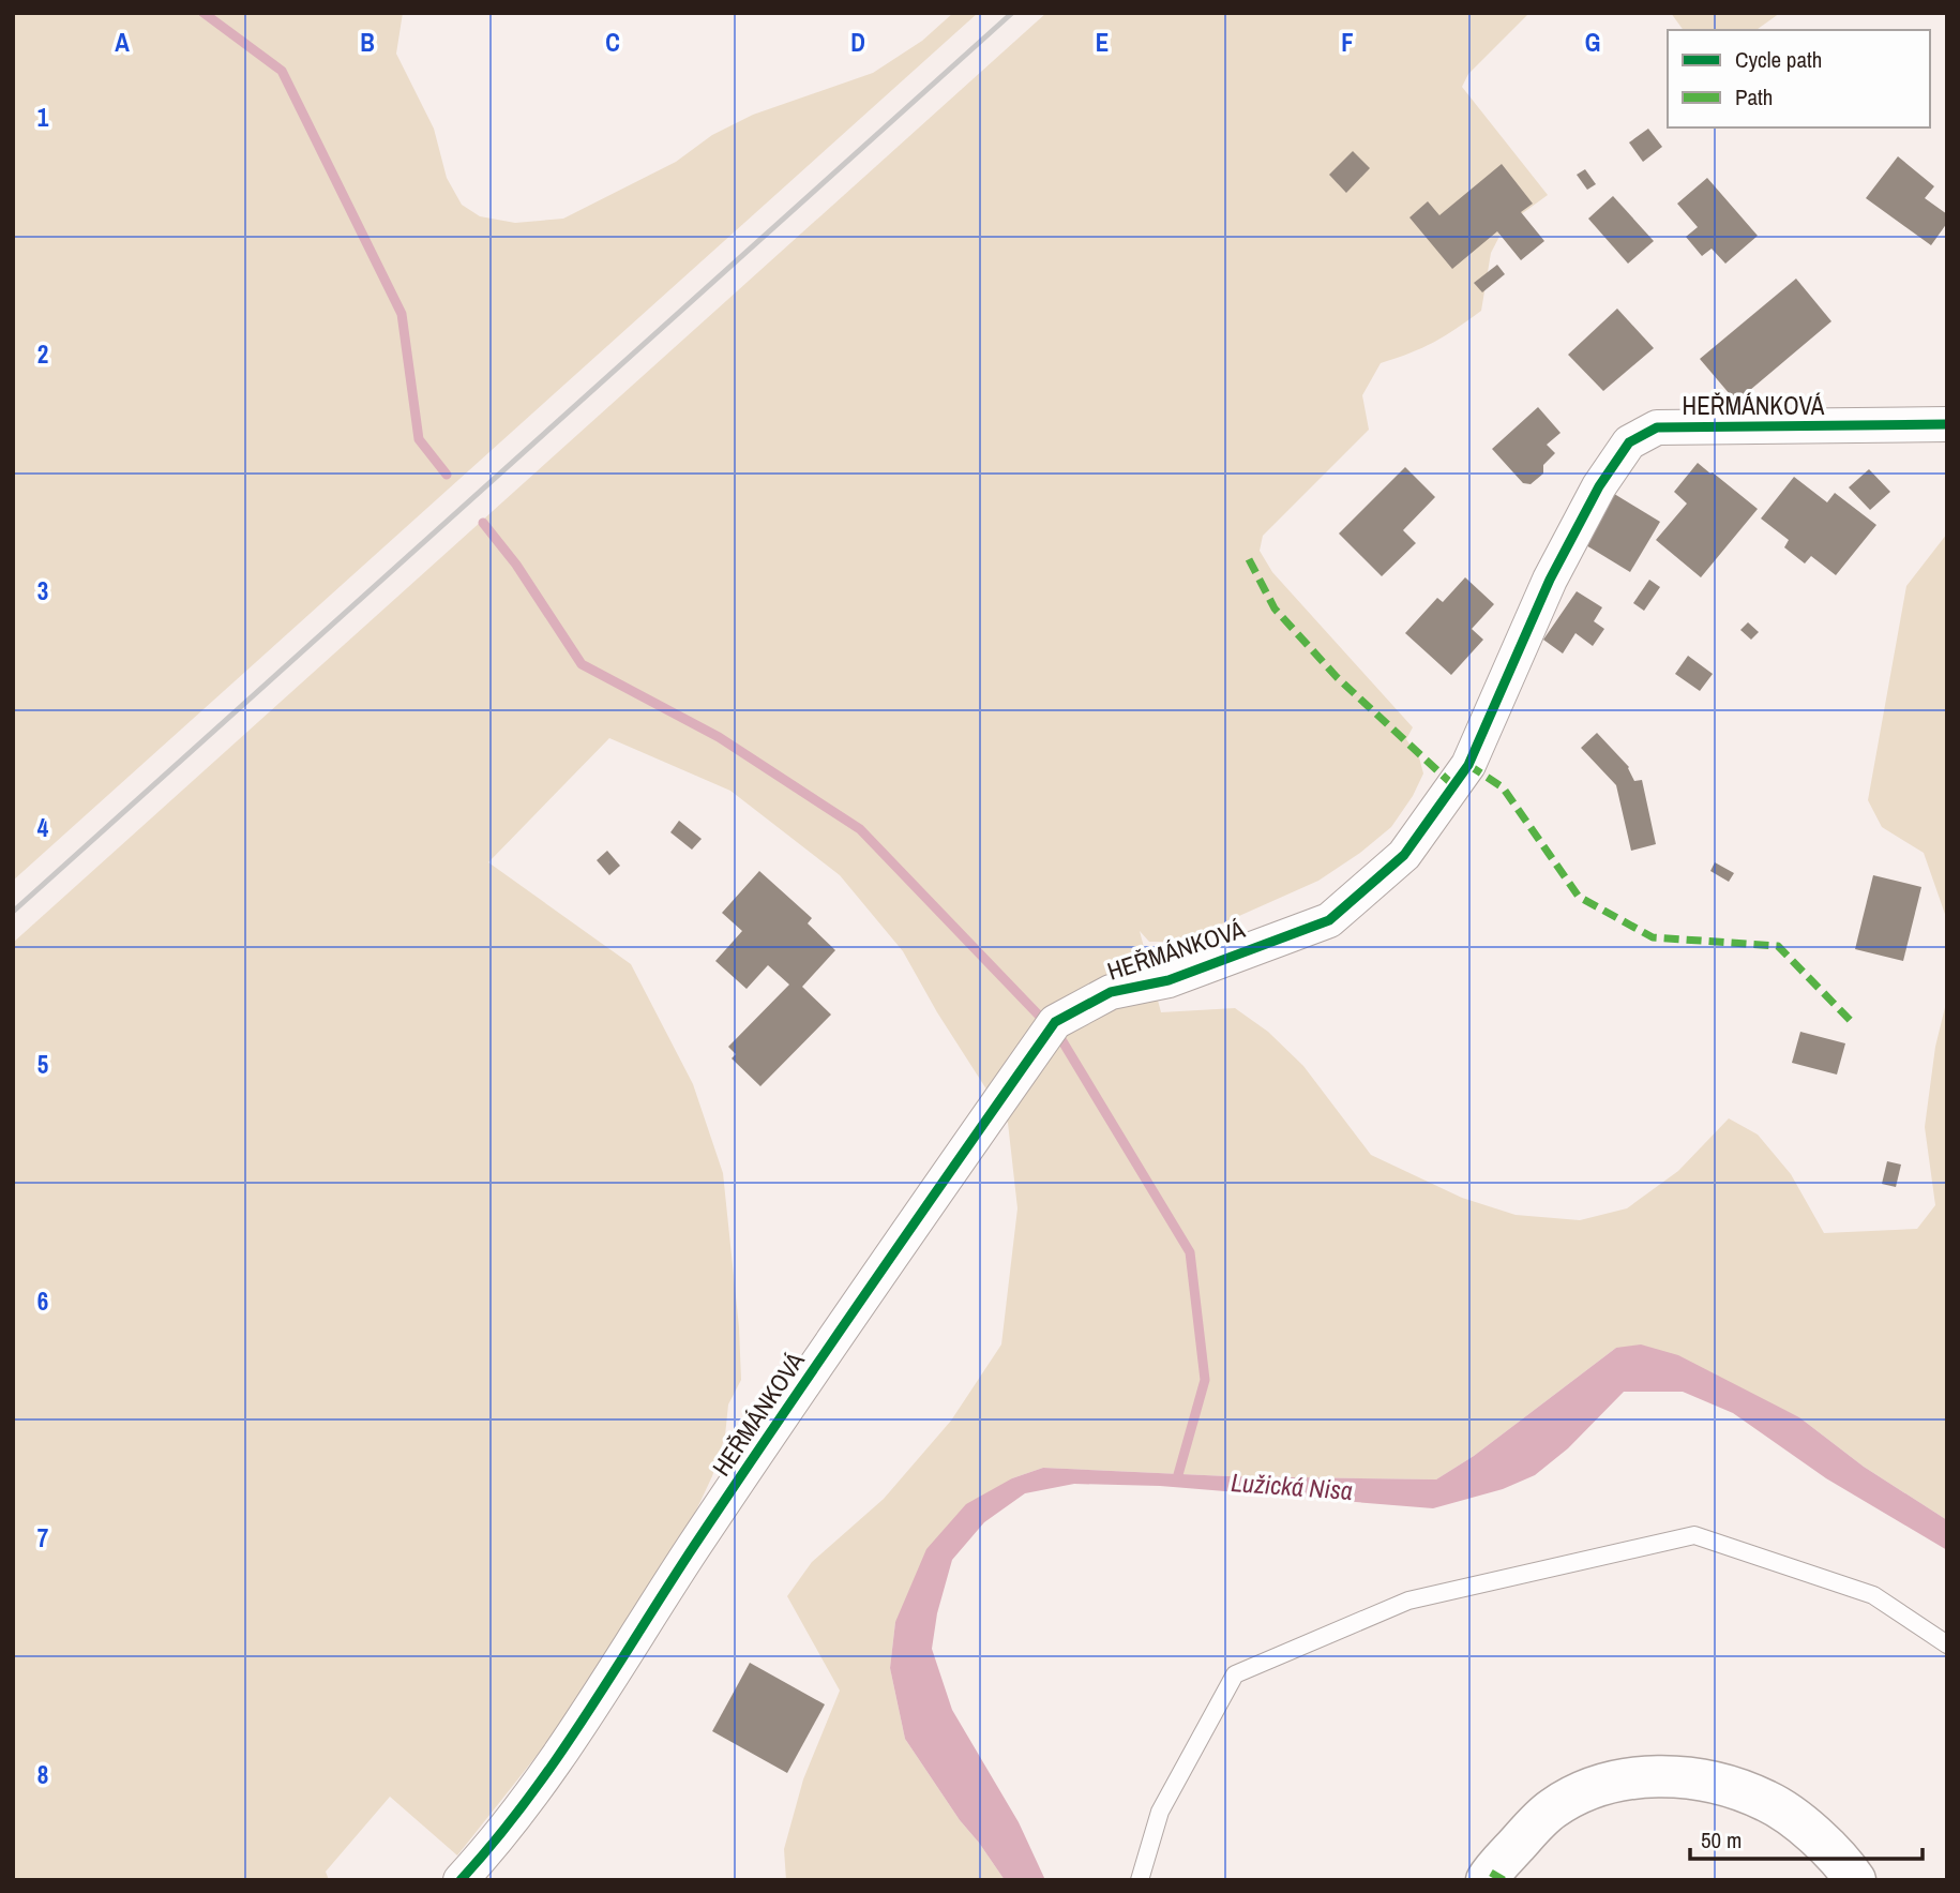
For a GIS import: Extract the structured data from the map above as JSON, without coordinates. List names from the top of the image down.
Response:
{
  "streets": {
    "street": ["HEŘMÁNKOVÁ"]
  },
  "water": ["Lužická Nisa"],
  "legend": ["Cycle path", "Path"],
  "scale_bar": "50 m",
  "grid": {
    "columns": [
      "A",
      "B",
      "C",
      "D",
      "E",
      "F",
      "G"
    ],
    "rows": [
      "1",
      "2",
      "3",
      "4",
      "5",
      "6",
      "7",
      "8"
    ]
  }
}
